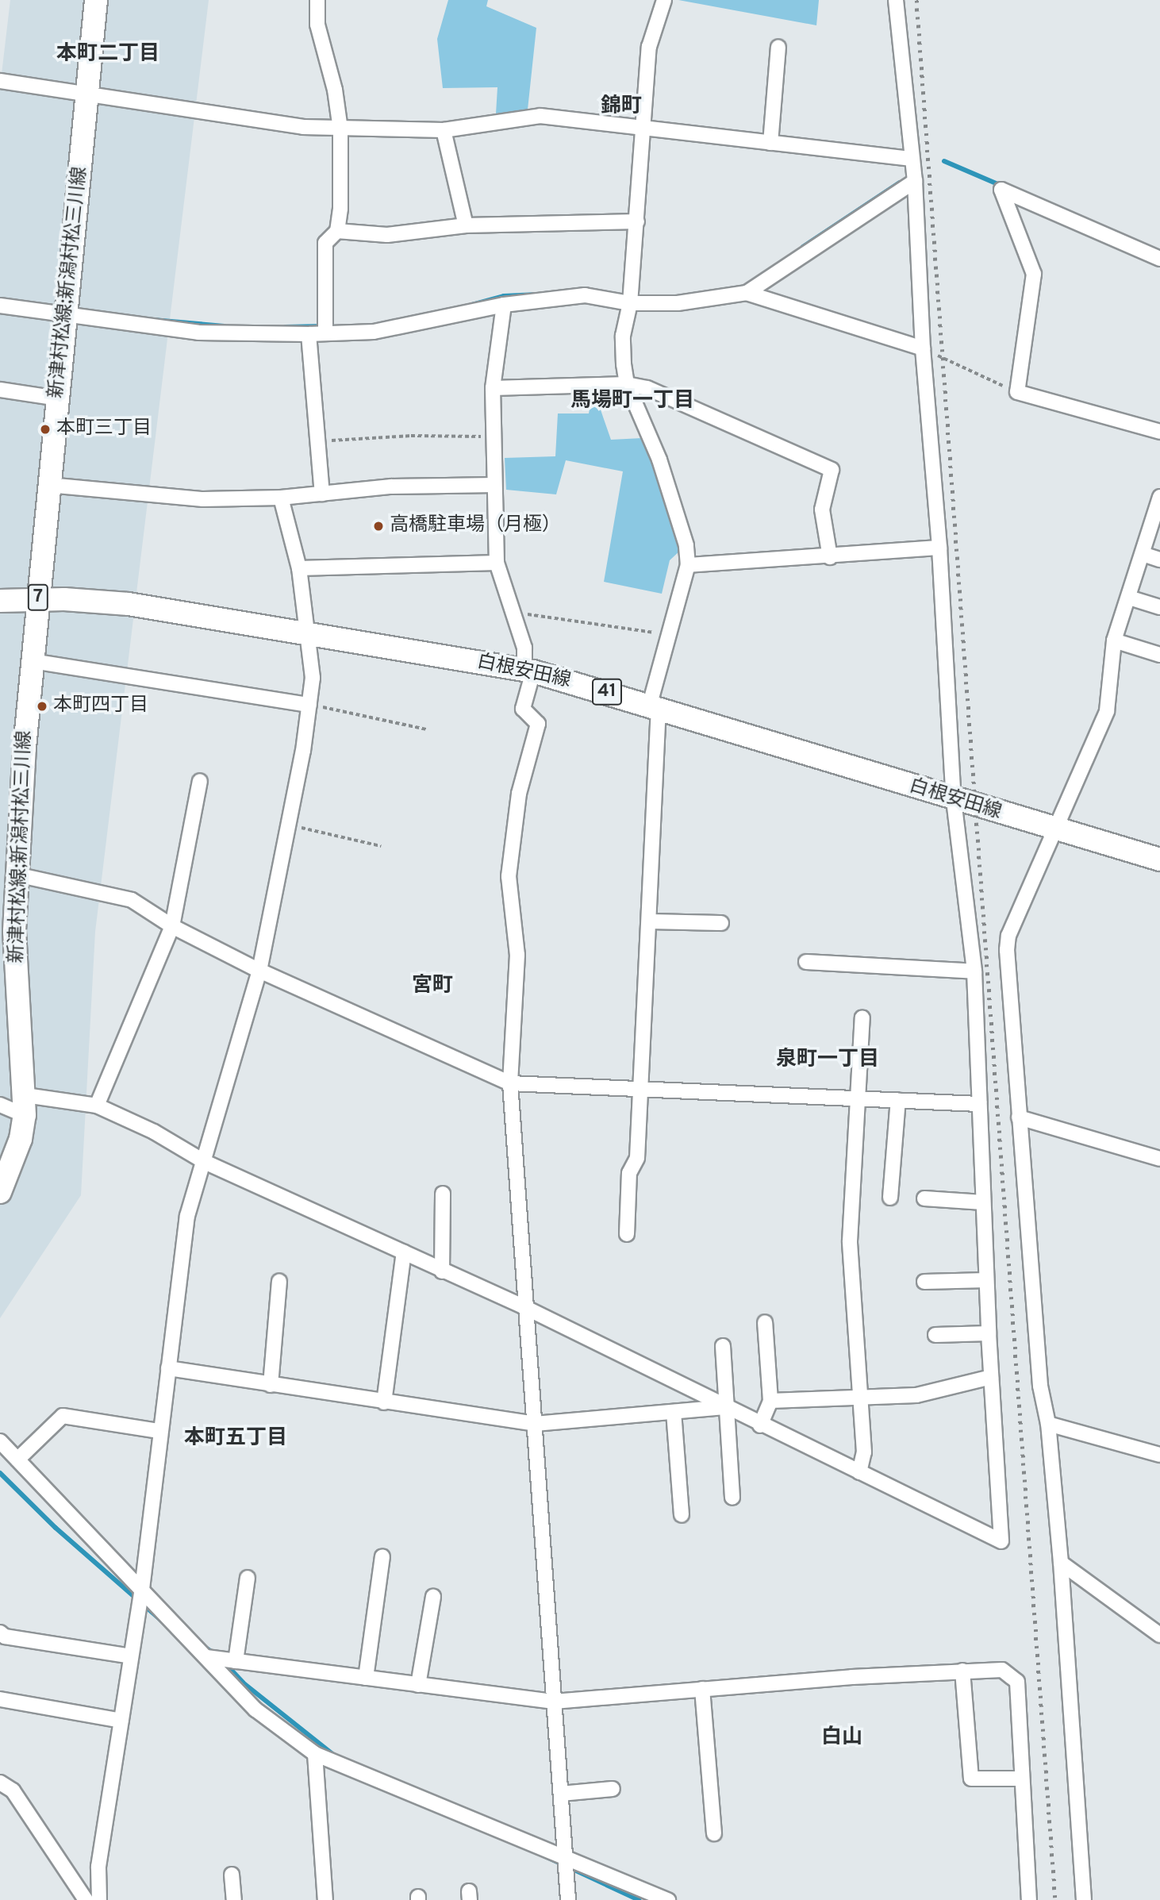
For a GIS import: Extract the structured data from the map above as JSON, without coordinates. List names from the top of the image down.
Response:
{
  "streets": {
    "main road": [
      "新津村松線;新潟村松三川線",
      "7",
      "白根安田線",
      "41"
    ]
  },
  "crossings": [
    ["新津村松線;新潟村松三川線", "白根安田線"]
  ],
  "districts": [
    "本町二丁目",
    "錦町",
    "馬場町一丁目",
    "宮町",
    "泉町一丁目",
    "本町五丁目",
    "白山"
  ],
  "places": ["本町三丁目", "高橋駐車場（月極）", "本町四丁目"]
}
